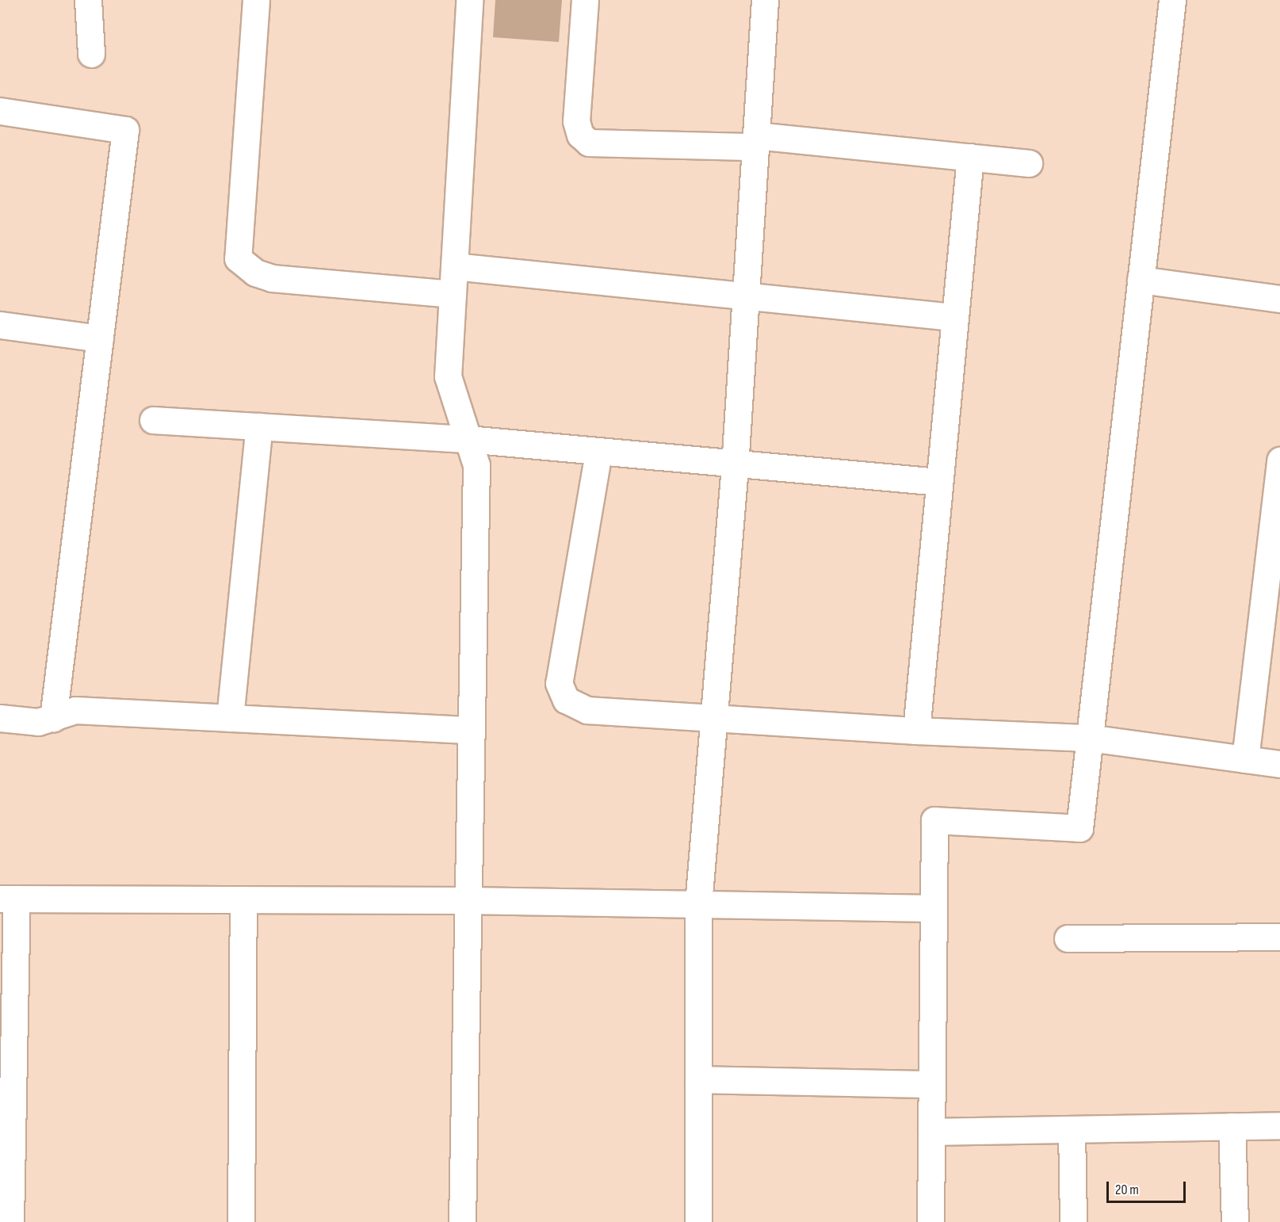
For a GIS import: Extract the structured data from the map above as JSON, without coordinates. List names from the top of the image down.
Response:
{
  "scale_bar": "20 m"
}
